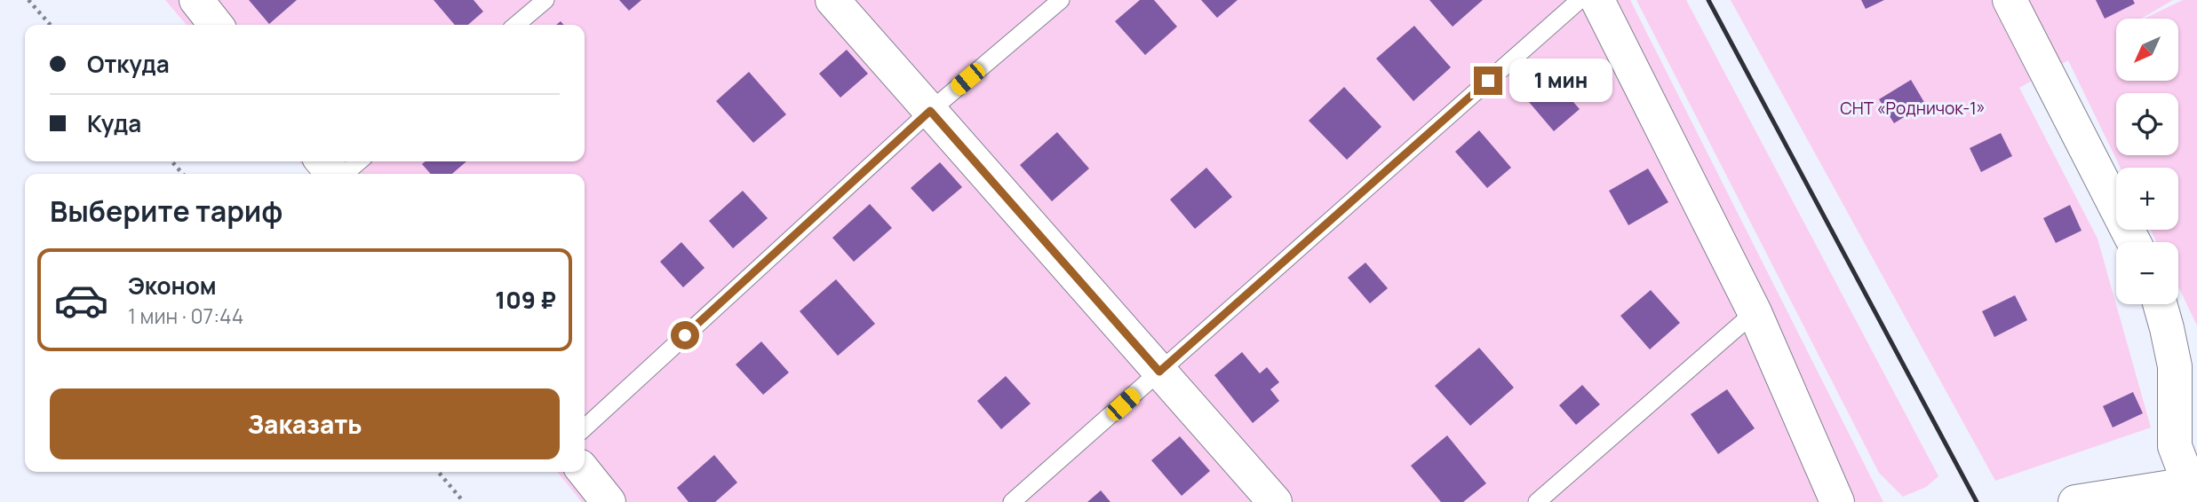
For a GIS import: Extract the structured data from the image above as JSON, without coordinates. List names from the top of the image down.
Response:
{
  "parks": ["СНТ «Родничок-1»"],
  "north": "bottom left",
  "page": {
    "map_buttons": ["+", "−"],
    "banner": ["Откуда", "Куда"],
    "bubble": "1 мин",
    "heading": "Выберите тариф",
    "list": [
      {
        "name": "Эконом",
        "note": "1 мин · 07:44",
        "value": "109 ₽"
      }
    ],
    "buttons": "Заказать"
  }
}
